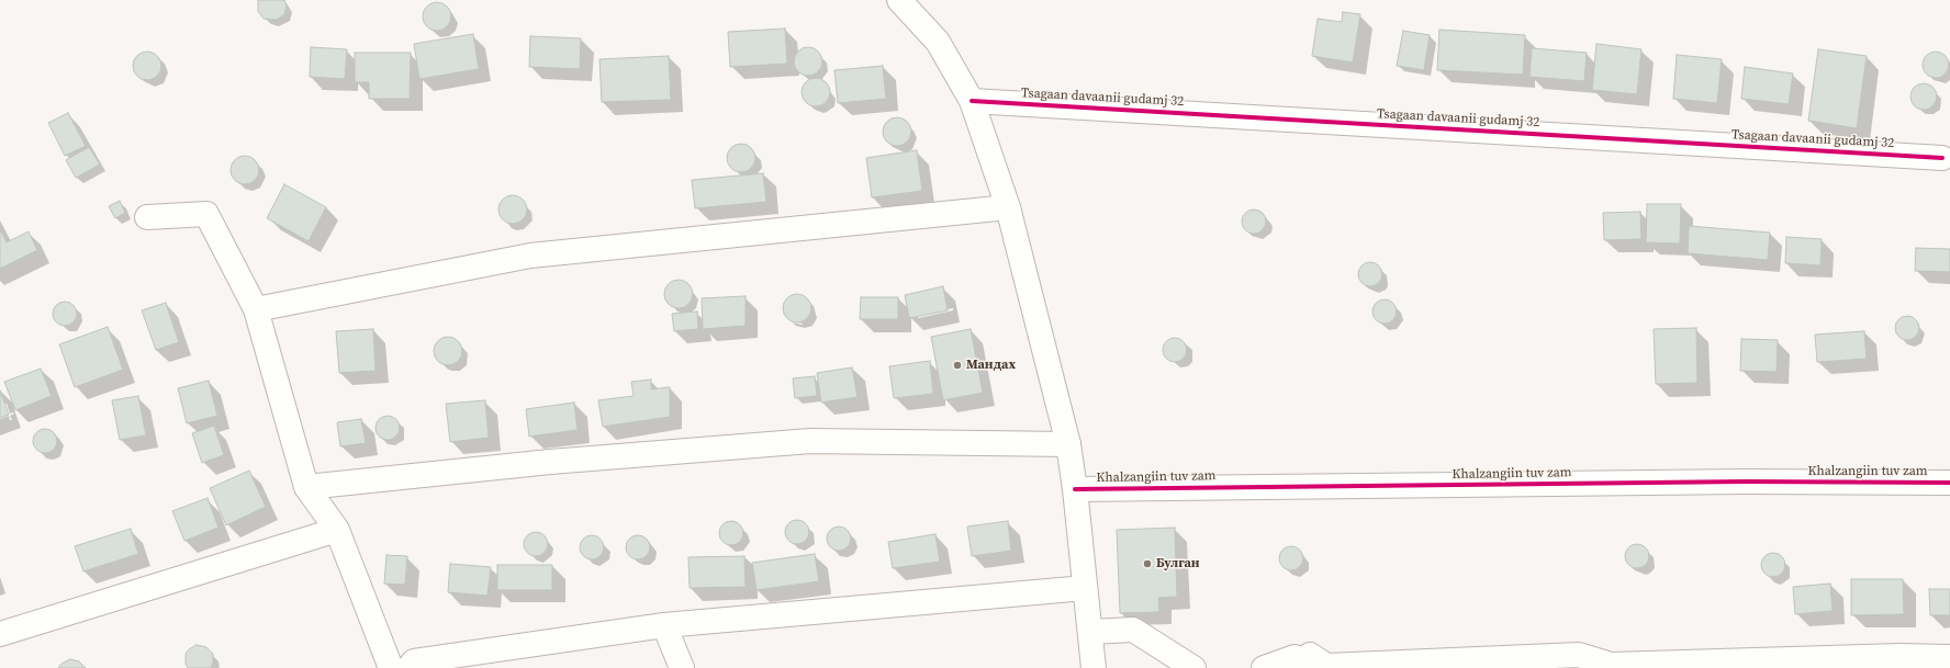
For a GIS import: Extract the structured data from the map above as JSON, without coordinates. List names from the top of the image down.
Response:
{
  "streets": {
    "main road": ["Tsagaan davaanii gudamj 32", "Khalzangiin tuv zam"]
  },
  "places": ["Мандах", "Булган"]
}
